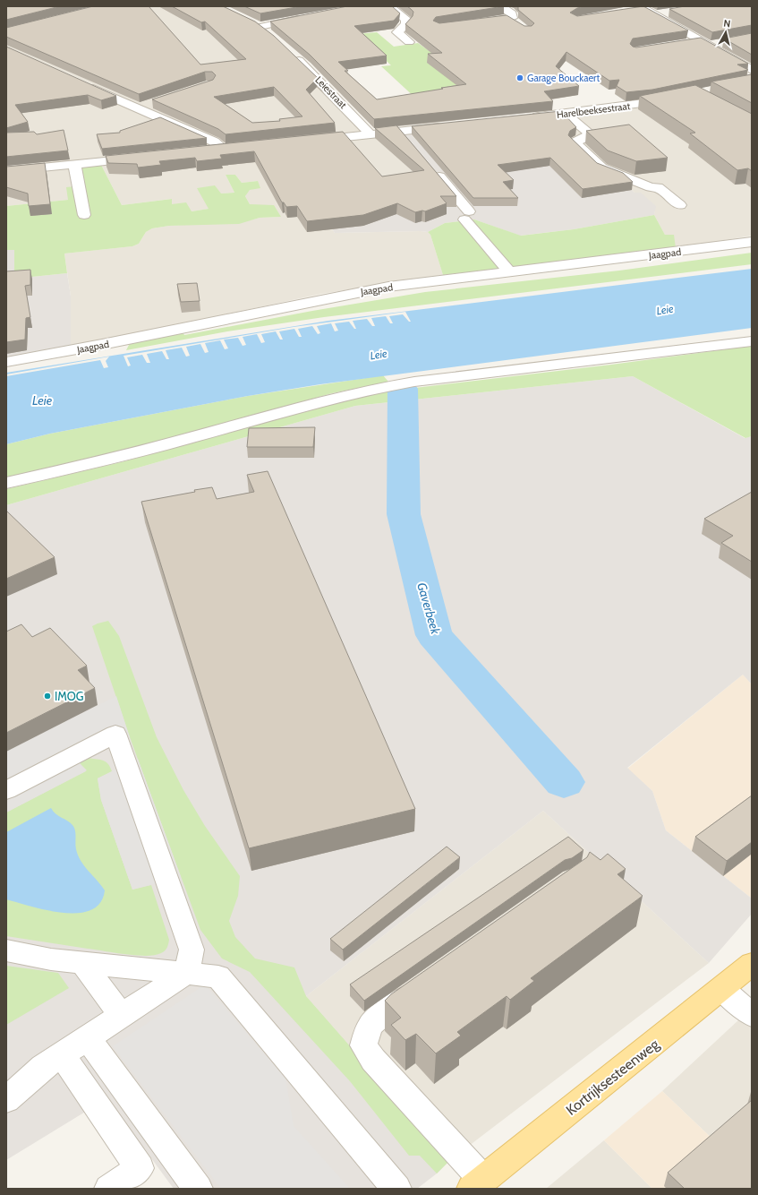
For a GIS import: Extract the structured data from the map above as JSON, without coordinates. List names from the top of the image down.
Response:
{
  "streets": {
    "main road": ["Kortrijksesteenweg"],
    "street": ["Leiestraat", "Harelbeeksestraat", "Jaagpad"]
  },
  "water": ["Leie", "Gaverbeek"],
  "places": ["Garage Bouckaert", "IMOG"],
  "north": "top"
}
